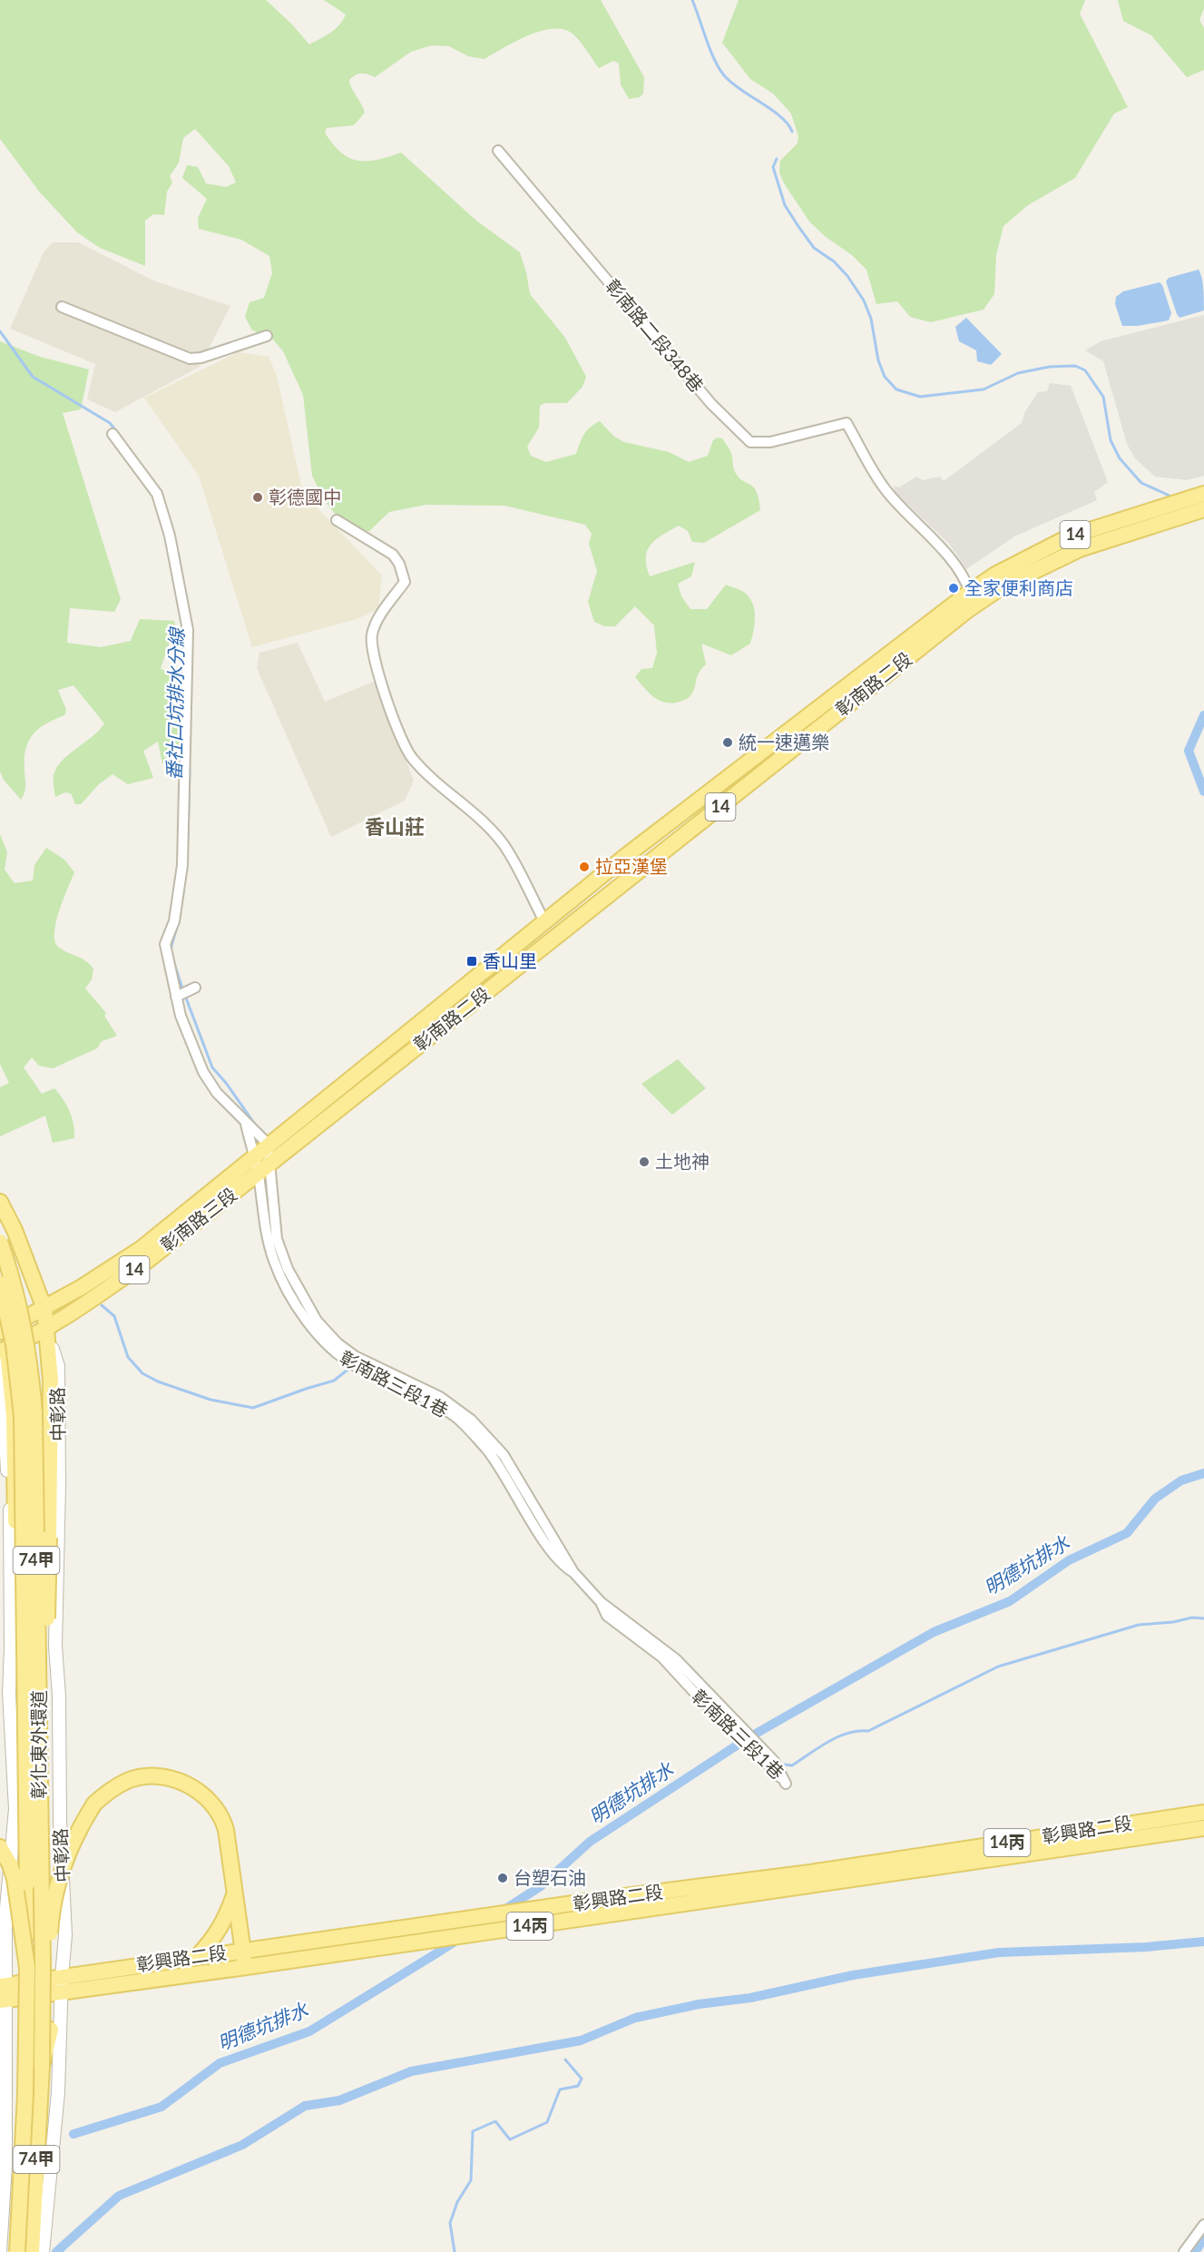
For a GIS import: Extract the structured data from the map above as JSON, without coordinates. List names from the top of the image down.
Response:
{
  "streets": {
    "main road": [
      "14",
      "彰南路二段",
      "彰南路三段",
      "74甲",
      "彰化東外環道",
      "彰興路二段",
      "14丙"
    ],
    "street": ["彰南路二段348巷", "彰南路三段1巷", "中彰路"]
  },
  "crossings": [
    ["彰南路二段348巷", "彰南路二段"],
    ["14", "彰南路二段"],
    ["14", "彰南路三段"],
    ["14", "彰南路三段1巷"],
    ["彰南路二段", "彰南路三段1巷"],
    ["彰南路三段", "彰南路三段1巷"],
    ["彰南路三段", "中彰路"],
    ["中彰路", "彰興路二段"]
  ],
  "districts": ["香山莊"],
  "water": ["番社口坑排水分線", "明德坑排水"],
  "places": {
    "other": [
      "彰德國中",
      "全家便利商店",
      "統一速邁樂",
      "拉亞漢堡",
      "土地神",
      "台塑石油"
    ],
    "transit": ["香山里"]
  }
}
